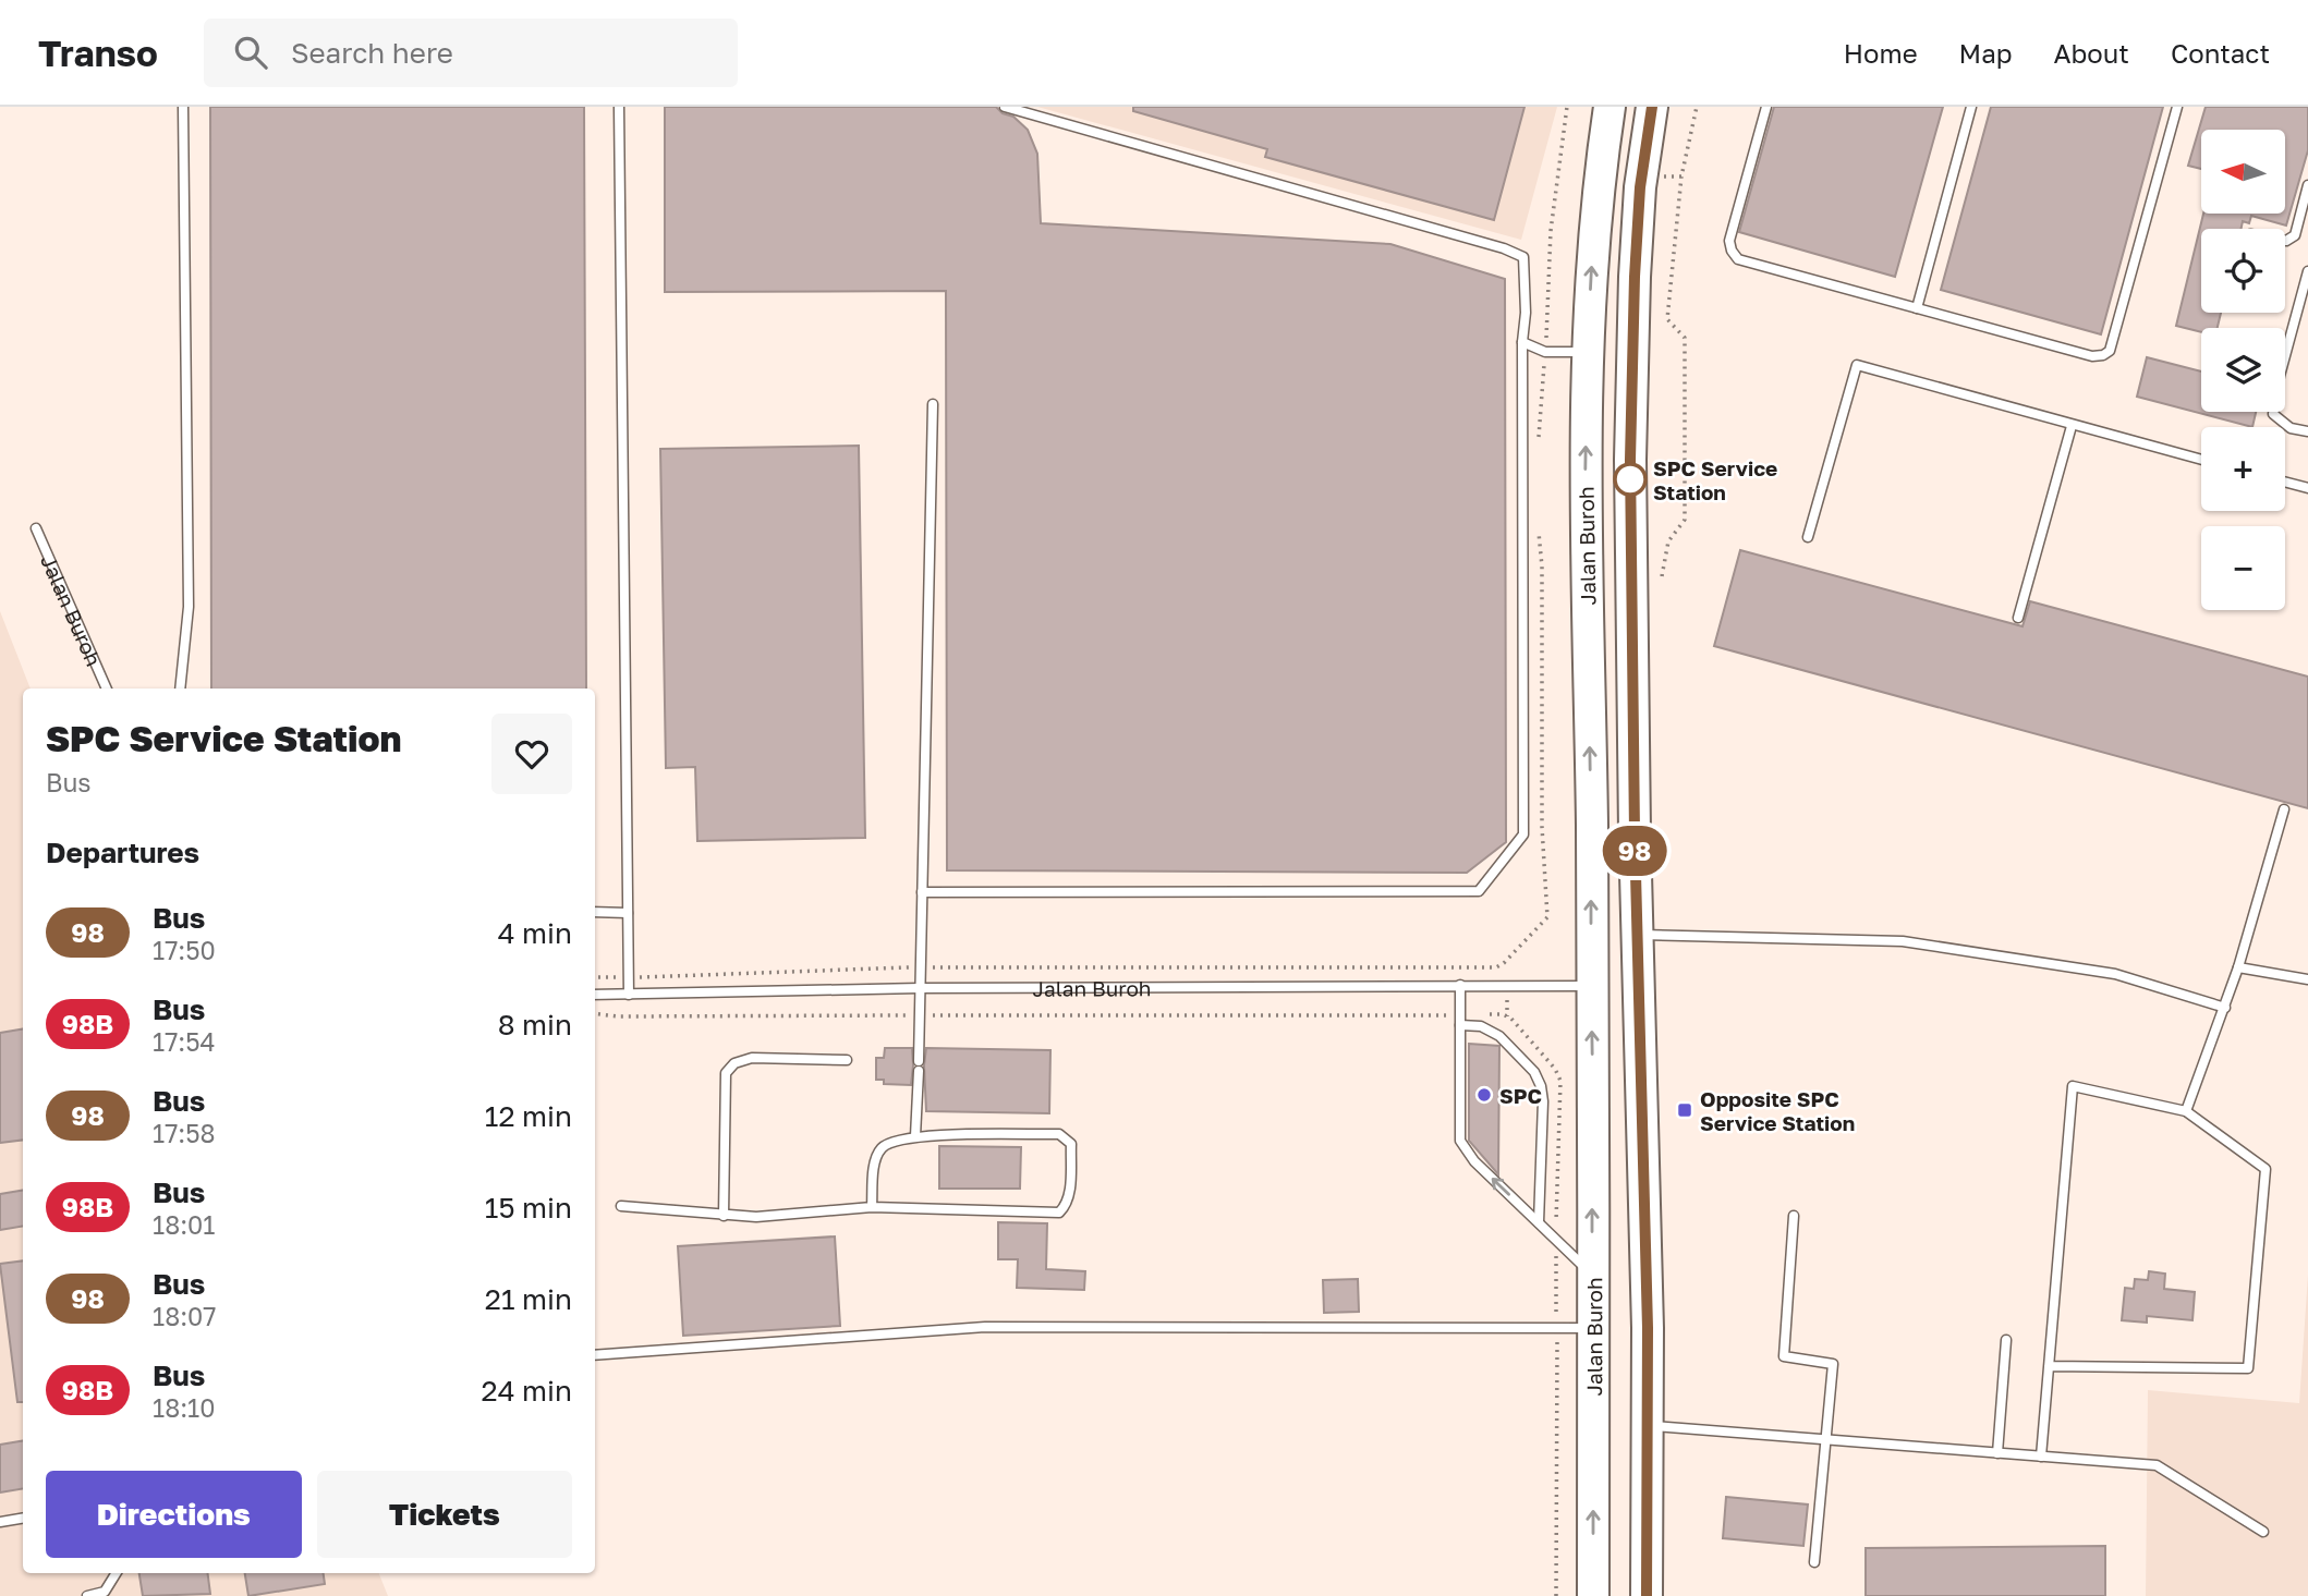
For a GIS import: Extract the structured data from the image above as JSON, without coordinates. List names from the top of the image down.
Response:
{
  "streets": {
    "highway": ["Jalan Buroh"]
  },
  "places": {
    "other": ["SPC Service Station", "SPC"],
    "transit": ["Opposite SPC Service Station"]
  },
  "lines": ["bus line 98"],
  "north": "left",
  "page": {
    "header": "Transo",
    "search": "Search here",
    "nav": [
      "Home",
      "Map",
      "About",
      "Contact"
    ],
    "on_map": "98",
    "map_buttons": ["+", "−"],
    "heading": [
      ["SPC Service Station", "Bus"],
      "Departures"
    ],
    "list": [
      {
        "mark": "98",
        "name": "Bus",
        "note": "17:50",
        "value": "4 min"
      },
      {
        "mark": "98B",
        "name": "Bus",
        "note": "17:54",
        "value": "8 min"
      },
      {
        "mark": "98",
        "name": "Bus",
        "note": "17:58",
        "value": "12 min"
      },
      {
        "mark": "98B",
        "name": "Bus",
        "note": "18:01",
        "value": "15 min"
      },
      {
        "mark": "98",
        "name": "Bus",
        "note": "18:07",
        "value": "21 min"
      },
      {
        "mark": "98B",
        "name": "Bus",
        "note": "18:10",
        "value": "24 min"
      }
    ],
    "buttons": ["Directions", "Tickets"]
  }
}
